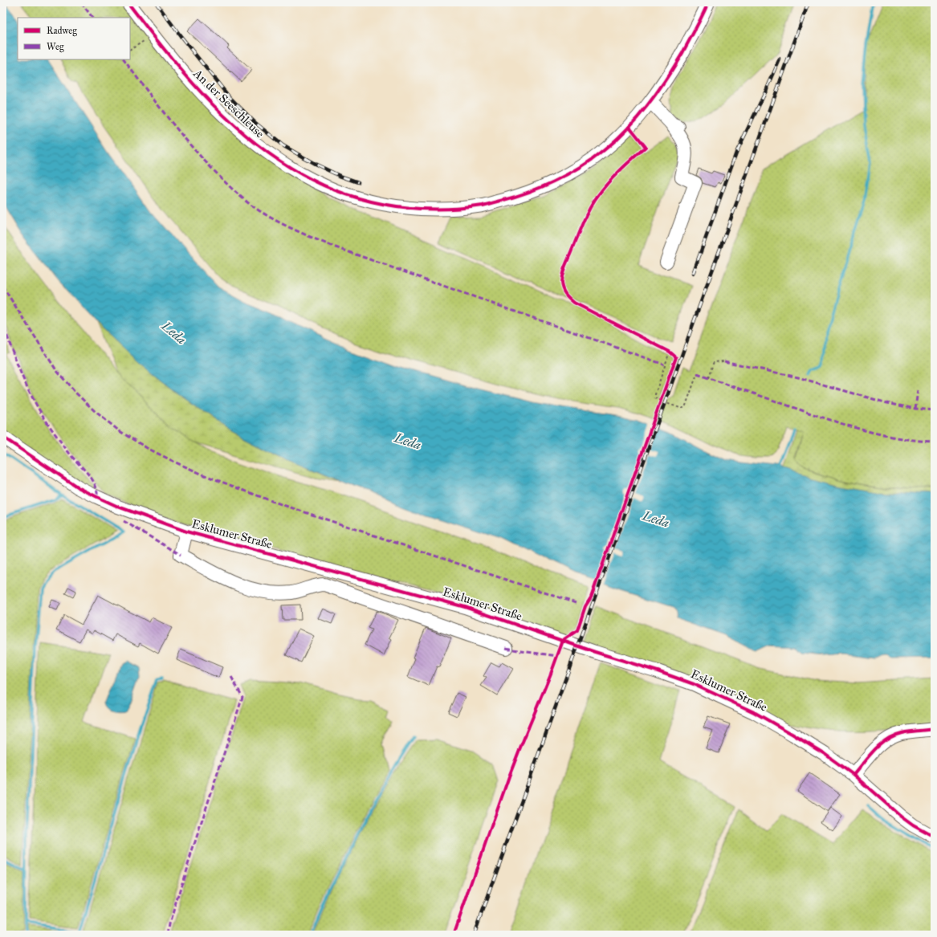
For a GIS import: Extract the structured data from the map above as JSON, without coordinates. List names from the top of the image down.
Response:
{
  "streets": {
    "street": ["An der Seeschleuse", "Esklumer Straße"]
  },
  "water": ["Leda"],
  "legend": ["Radweg", "Weg"]
}
